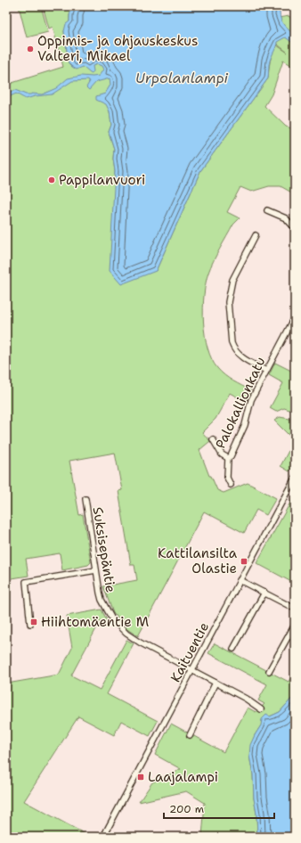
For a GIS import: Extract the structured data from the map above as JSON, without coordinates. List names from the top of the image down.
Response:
{
  "streets": {
    "street": ["Palokallionkatu", "Suksisepäntie", "Kaituentie"]
  },
  "crossings": [
    ["Suksisepäntie", "Kaituentie"]
  ],
  "water": ["Urpolanlampi"],
  "places": {
    "other": ["Oppimis- ja ohjauskeskus Valteri, Mikael", "Pappilanvuori"],
    "transit": ["Kattilansilta Olastie", "Hiihtomäentie M", "Laajalampi"]
  },
  "scale_bar": "200 m"
}
